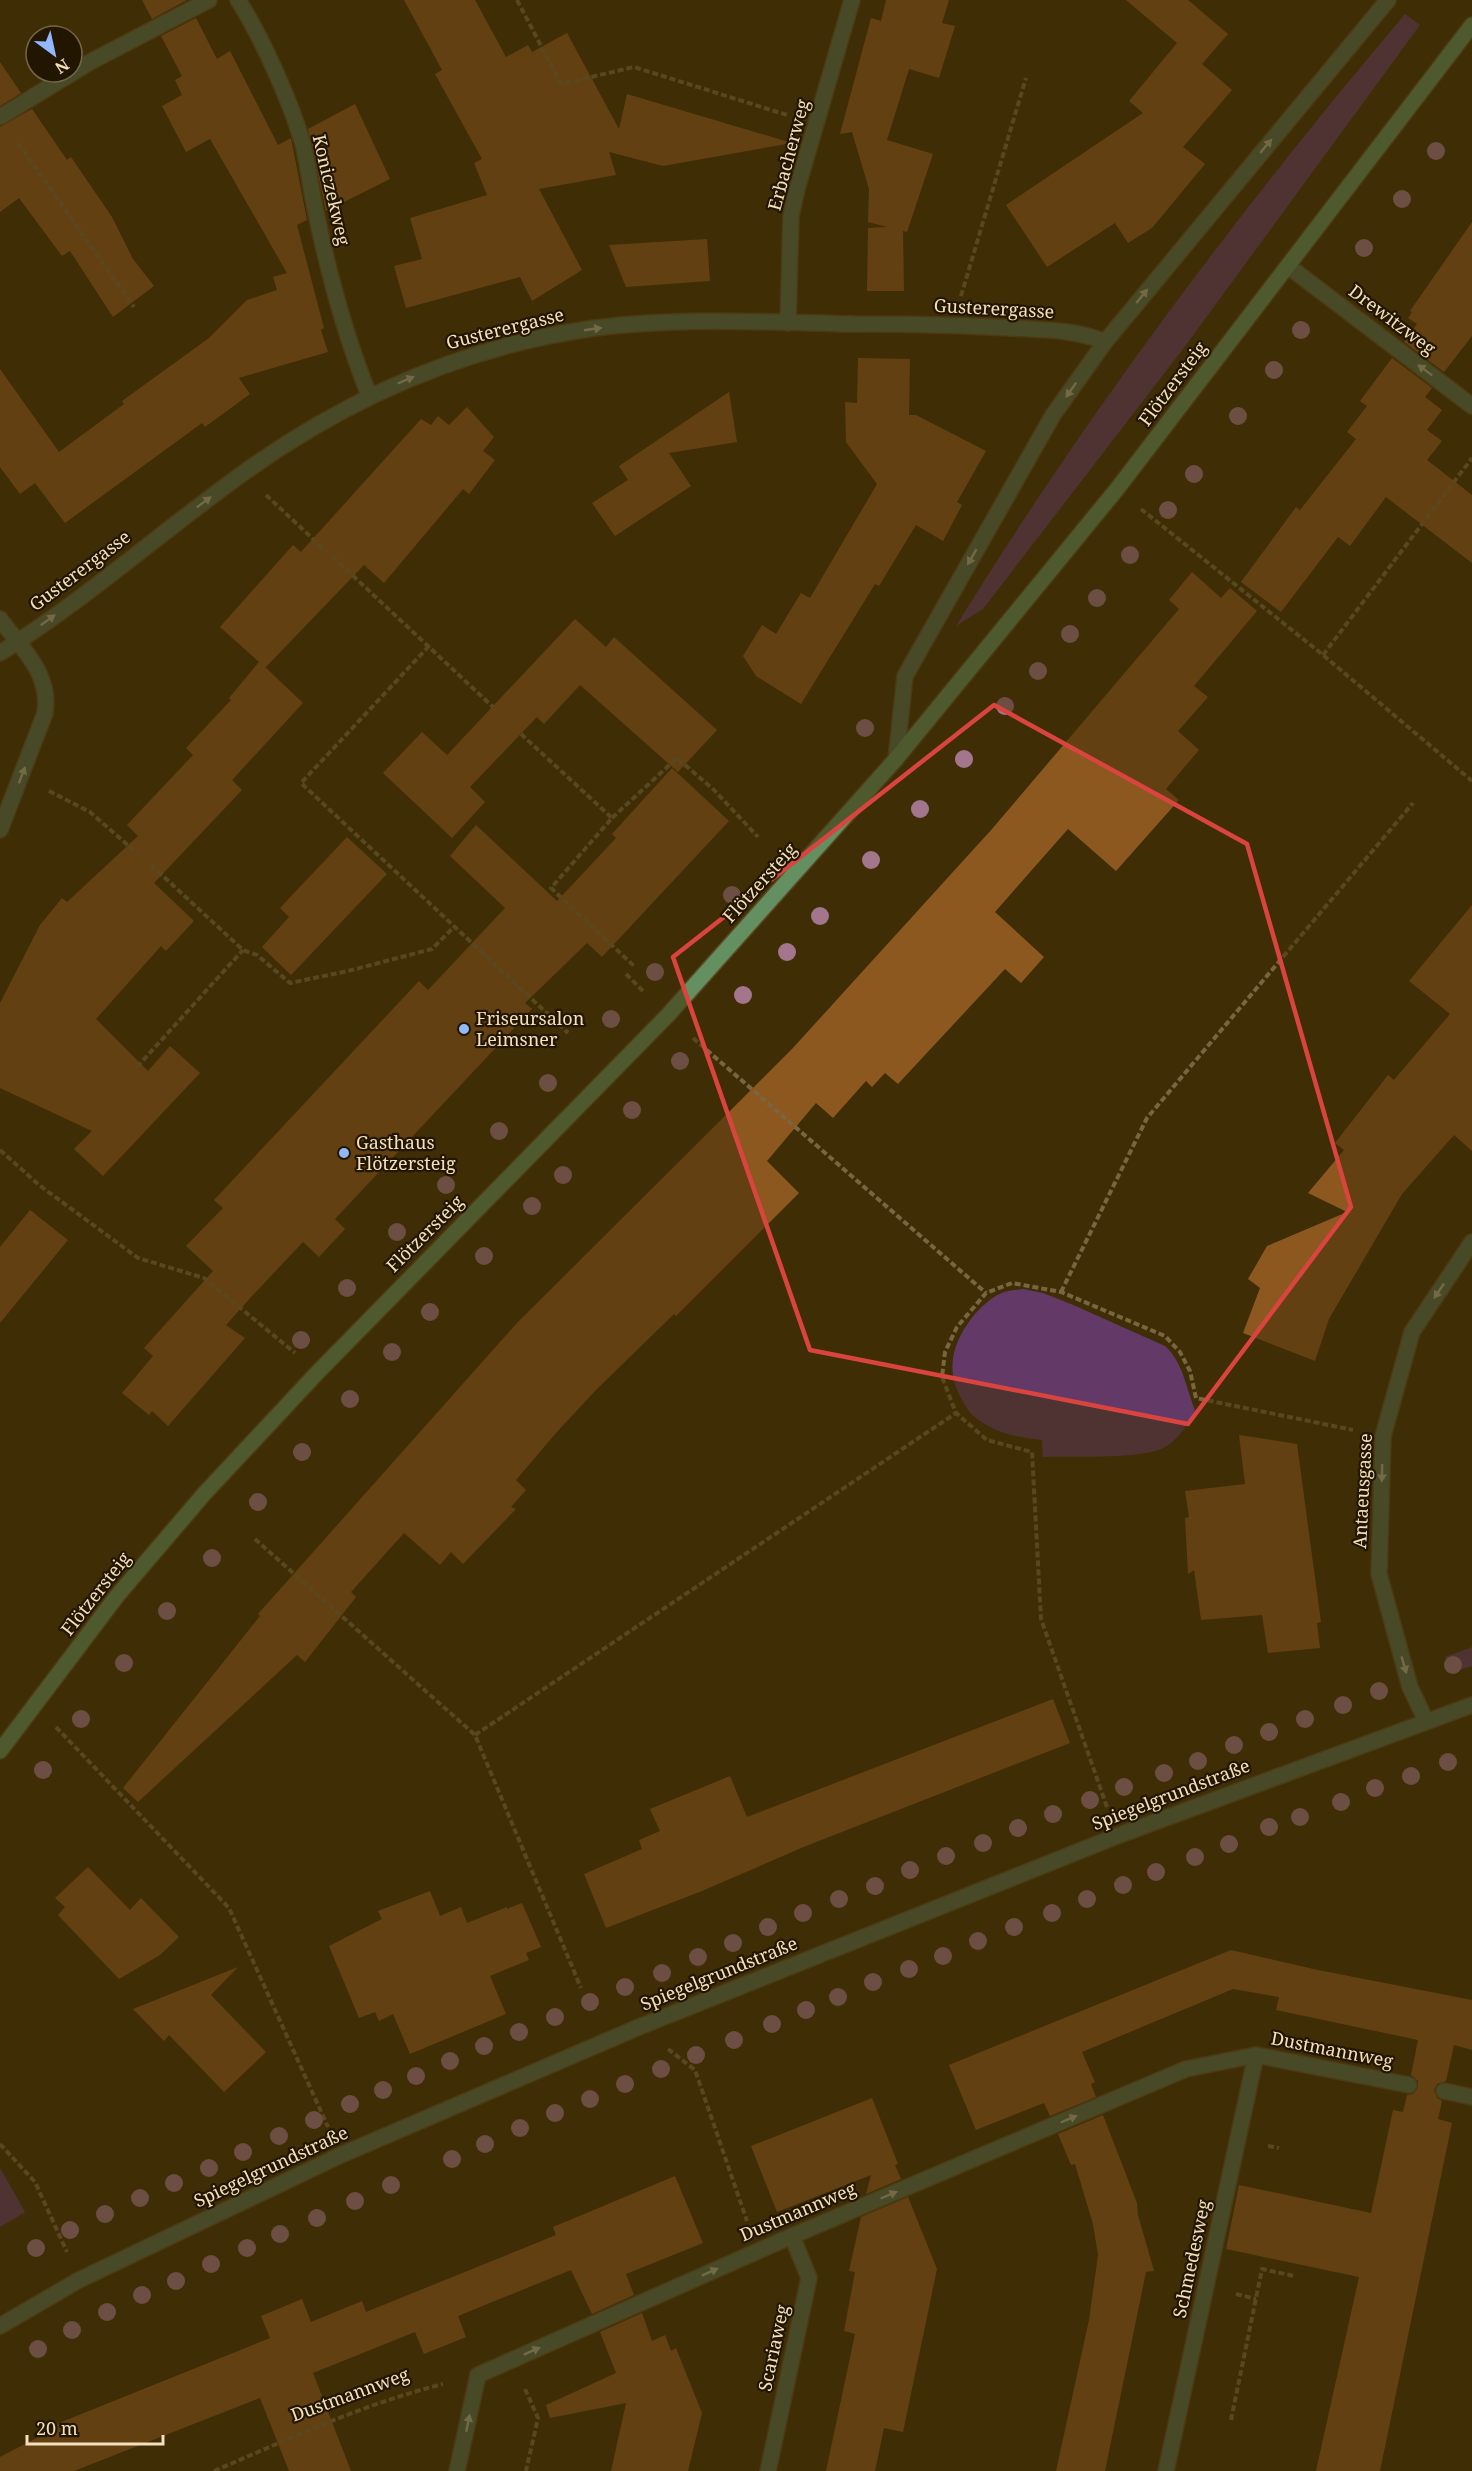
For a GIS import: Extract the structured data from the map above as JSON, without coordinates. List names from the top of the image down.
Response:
{
  "streets": {
    "main road": ["Flötzersteig"],
    "street": [
      "Erbacherweg",
      "Koniczekweg",
      "Gusterergasse",
      "Drewitzweg",
      "Antaeusgasse",
      "Spiegelgrundstraße",
      "Dustmannweg",
      "Schmedesweg",
      "Scariaweg"
    ]
  },
  "crossings": [
    ["Erbacherweg", "Gusterergasse"],
    ["Koniczekweg", "Gusterergasse"],
    ["Drewitzweg", "Flötzersteig"],
    ["Antaeusgasse", "Spiegelgrundstraße"],
    ["Dustmannweg", "Schmedesweg"],
    ["Dustmannweg", "Scariaweg"]
  ],
  "one_way": [
    "Gusterergasse",
    "Drewitzweg",
    "Antaeusgasse",
    "Dustmannweg"
  ],
  "places": ["Friseursalon Leimsner", "Gasthaus Flötzersteig"],
  "scale_bar": "20 m",
  "north": "bottom right"
}
